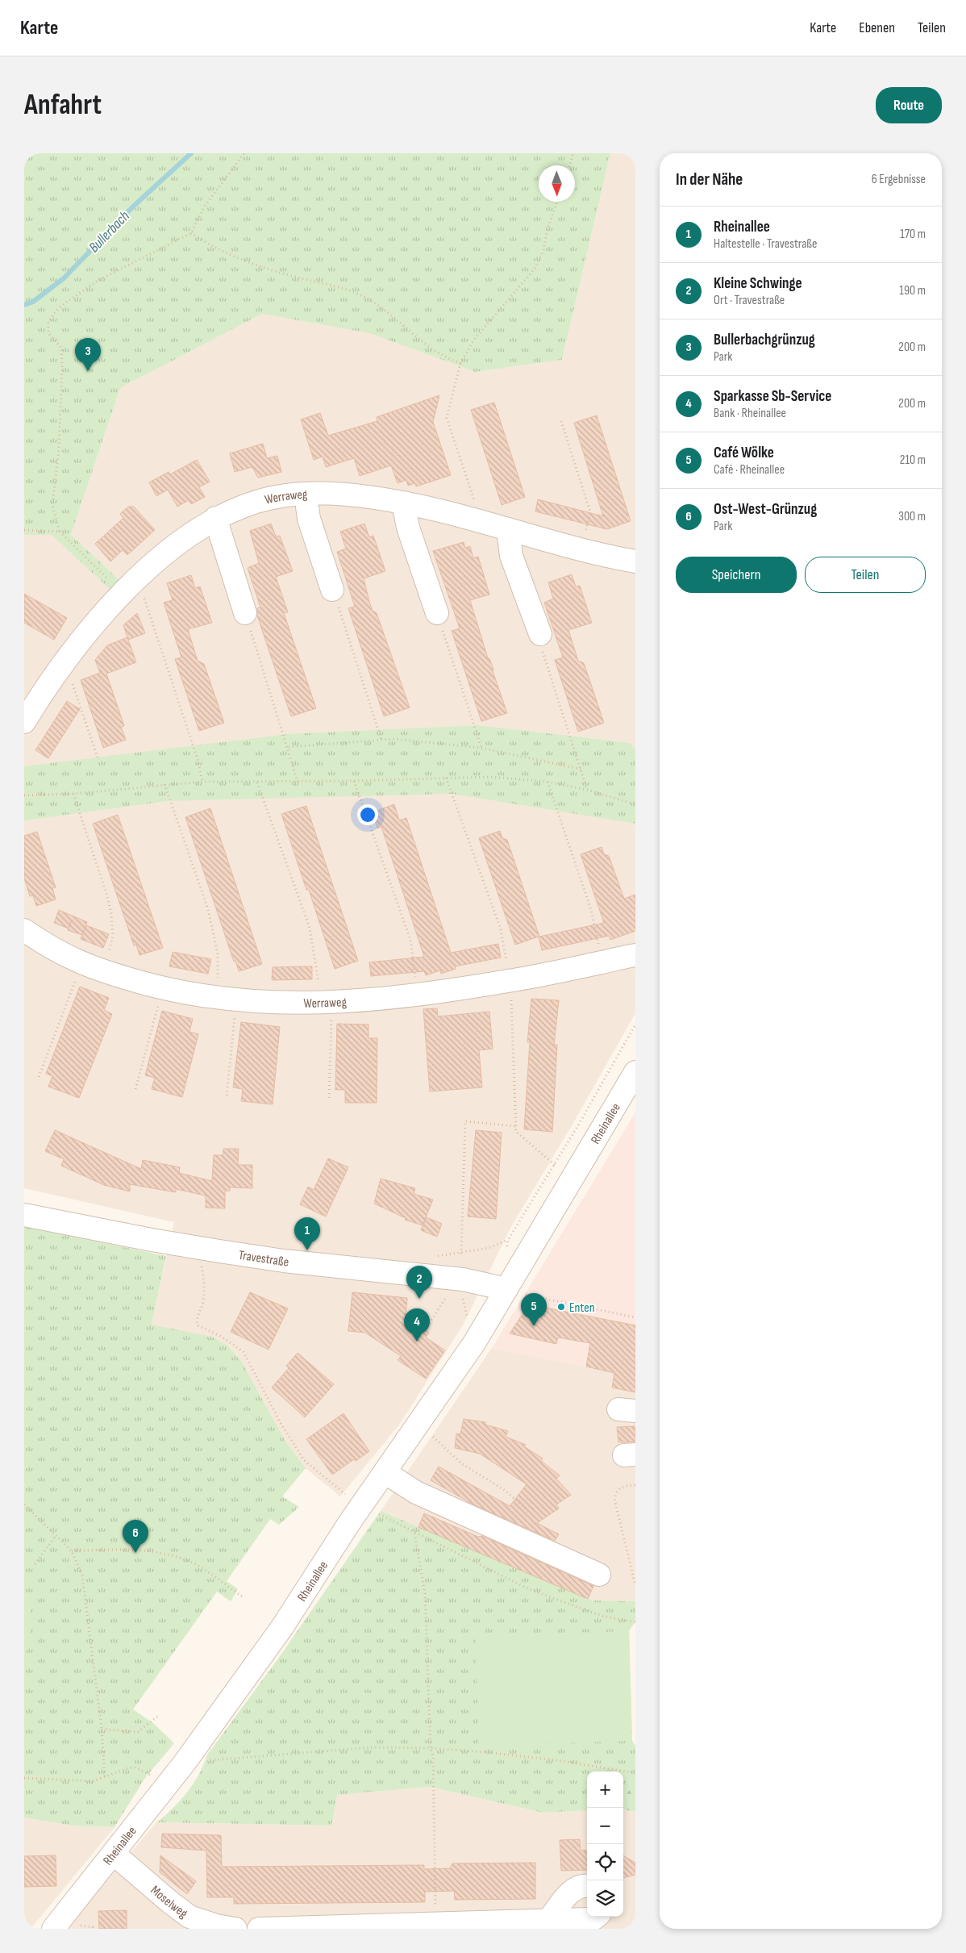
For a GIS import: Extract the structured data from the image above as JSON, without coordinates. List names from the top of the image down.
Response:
{
  "streets": {
    "street": [
      "Werraweg",
      "Rheinallee",
      "Travestraße",
      "Moselweg"
    ]
  },
  "crossings": [
    ["Rheinallee", "Travestraße"],
    ["Rheinallee", "Moselweg"]
  ],
  "water": ["Bullerbach"],
  "places": ["Enten"],
  "north": "bottom",
  "page": {
    "header": "Karte",
    "nav": ["Karte", "Ebenen", "Teilen"],
    "buttons": [
      "Route",
      ["Speichern", "Teilen"]
    ],
    "title": "Anfahrt",
    "heading": ["In der Nähe", "6 Ergebnisse"],
    "list": [
      {
        "mark": "1",
        "name": "Rheinallee",
        "note": "Haltestelle · Travestraße",
        "value": "170 m"
      },
      {
        "mark": "2",
        "name": "Kleine Schwinge",
        "note": "Ort · Travestraße",
        "value": "190 m"
      },
      {
        "mark": "3",
        "name": "Bullerbachgrünzug",
        "note": "Park",
        "value": "200 m"
      },
      {
        "mark": "4",
        "name": "Sparkasse Sb-Service",
        "note": "Bank · Rheinallee",
        "value": "200 m"
      },
      {
        "mark": "5",
        "name": "Café Wölke",
        "note": "Café · Rheinallee",
        "value": "210 m"
      },
      {
        "mark": "6",
        "name": "Ost-West-Grünzug",
        "note": "Park",
        "value": "300 m"
      }
    ],
    "pins": [
      "3",
      "1",
      "2",
      "5",
      "4",
      "6"
    ],
    "map_buttons": ["+", "−"]
  }
}
